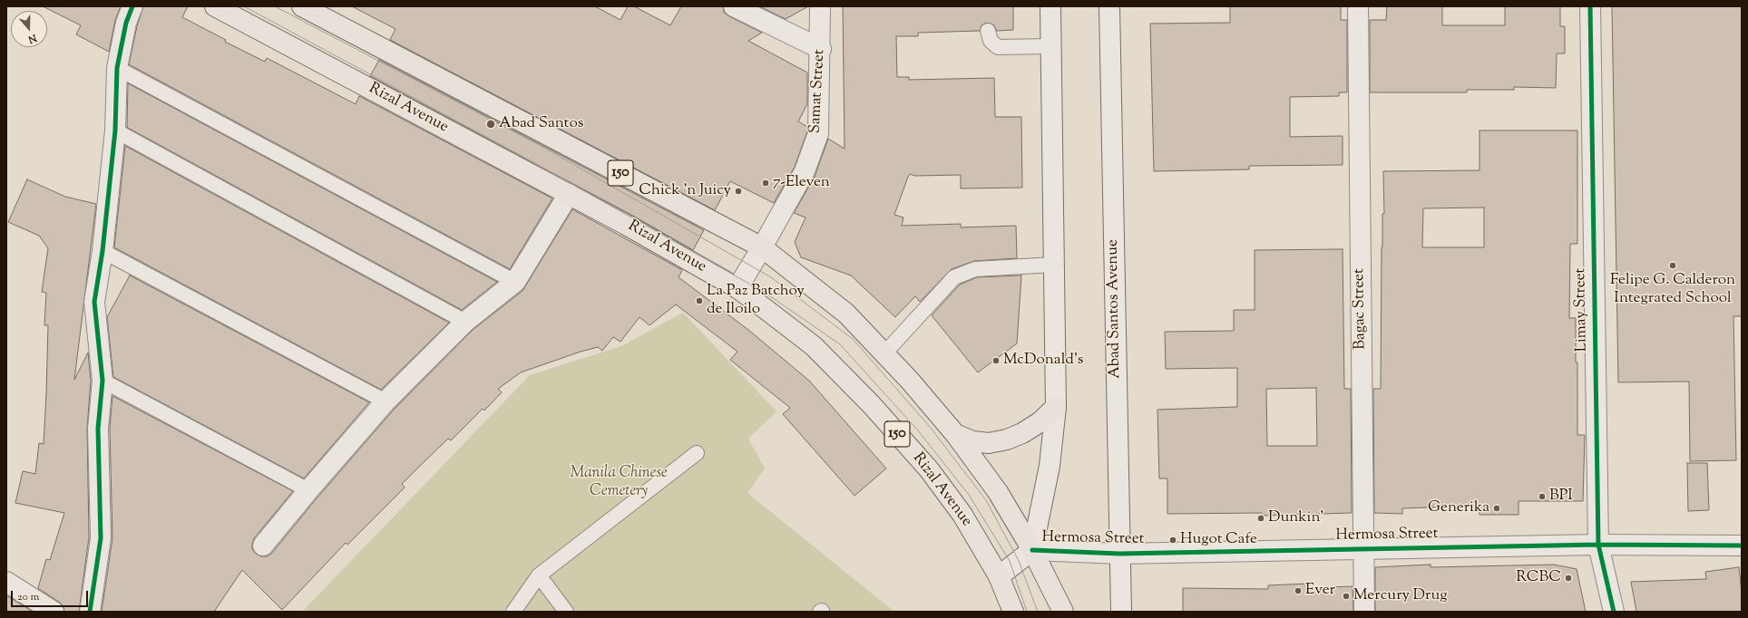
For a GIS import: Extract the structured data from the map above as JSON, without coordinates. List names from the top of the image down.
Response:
{
  "streets": {
    "main road": ["Rizal Avenue", "150"],
    "street": [
      "Samat Street",
      "Abad Santos Avenue",
      "Bagac Street",
      "Limay Street",
      "Hermosa Street"
    ]
  },
  "crossings": [
    ["Samat Street", "Rizal Avenue"],
    ["Samat Street", "150"],
    ["150", "Hermosa Street"],
    ["Abad Santos Avenue", "Hermosa Street"],
    ["Bagac Street", "Hermosa Street"],
    ["Limay Street", "Hermosa Street"]
  ],
  "parks": ["Manila Chinese Cemetery"],
  "places": [
    "Abad Santos",
    "7-Eleven",
    "Chick 'n Juicy",
    "Felipe G. Calderon Integrated School",
    "La Paz Batchoy de Iloilo",
    "McDonald's",
    "BPI",
    "Generika",
    "Dunkin'",
    "Hugot Cafe",
    "RCBC",
    "Ever",
    "Mercury Drug"
  ],
  "scale_bar": "20 m",
  "north": "bottom"
}
